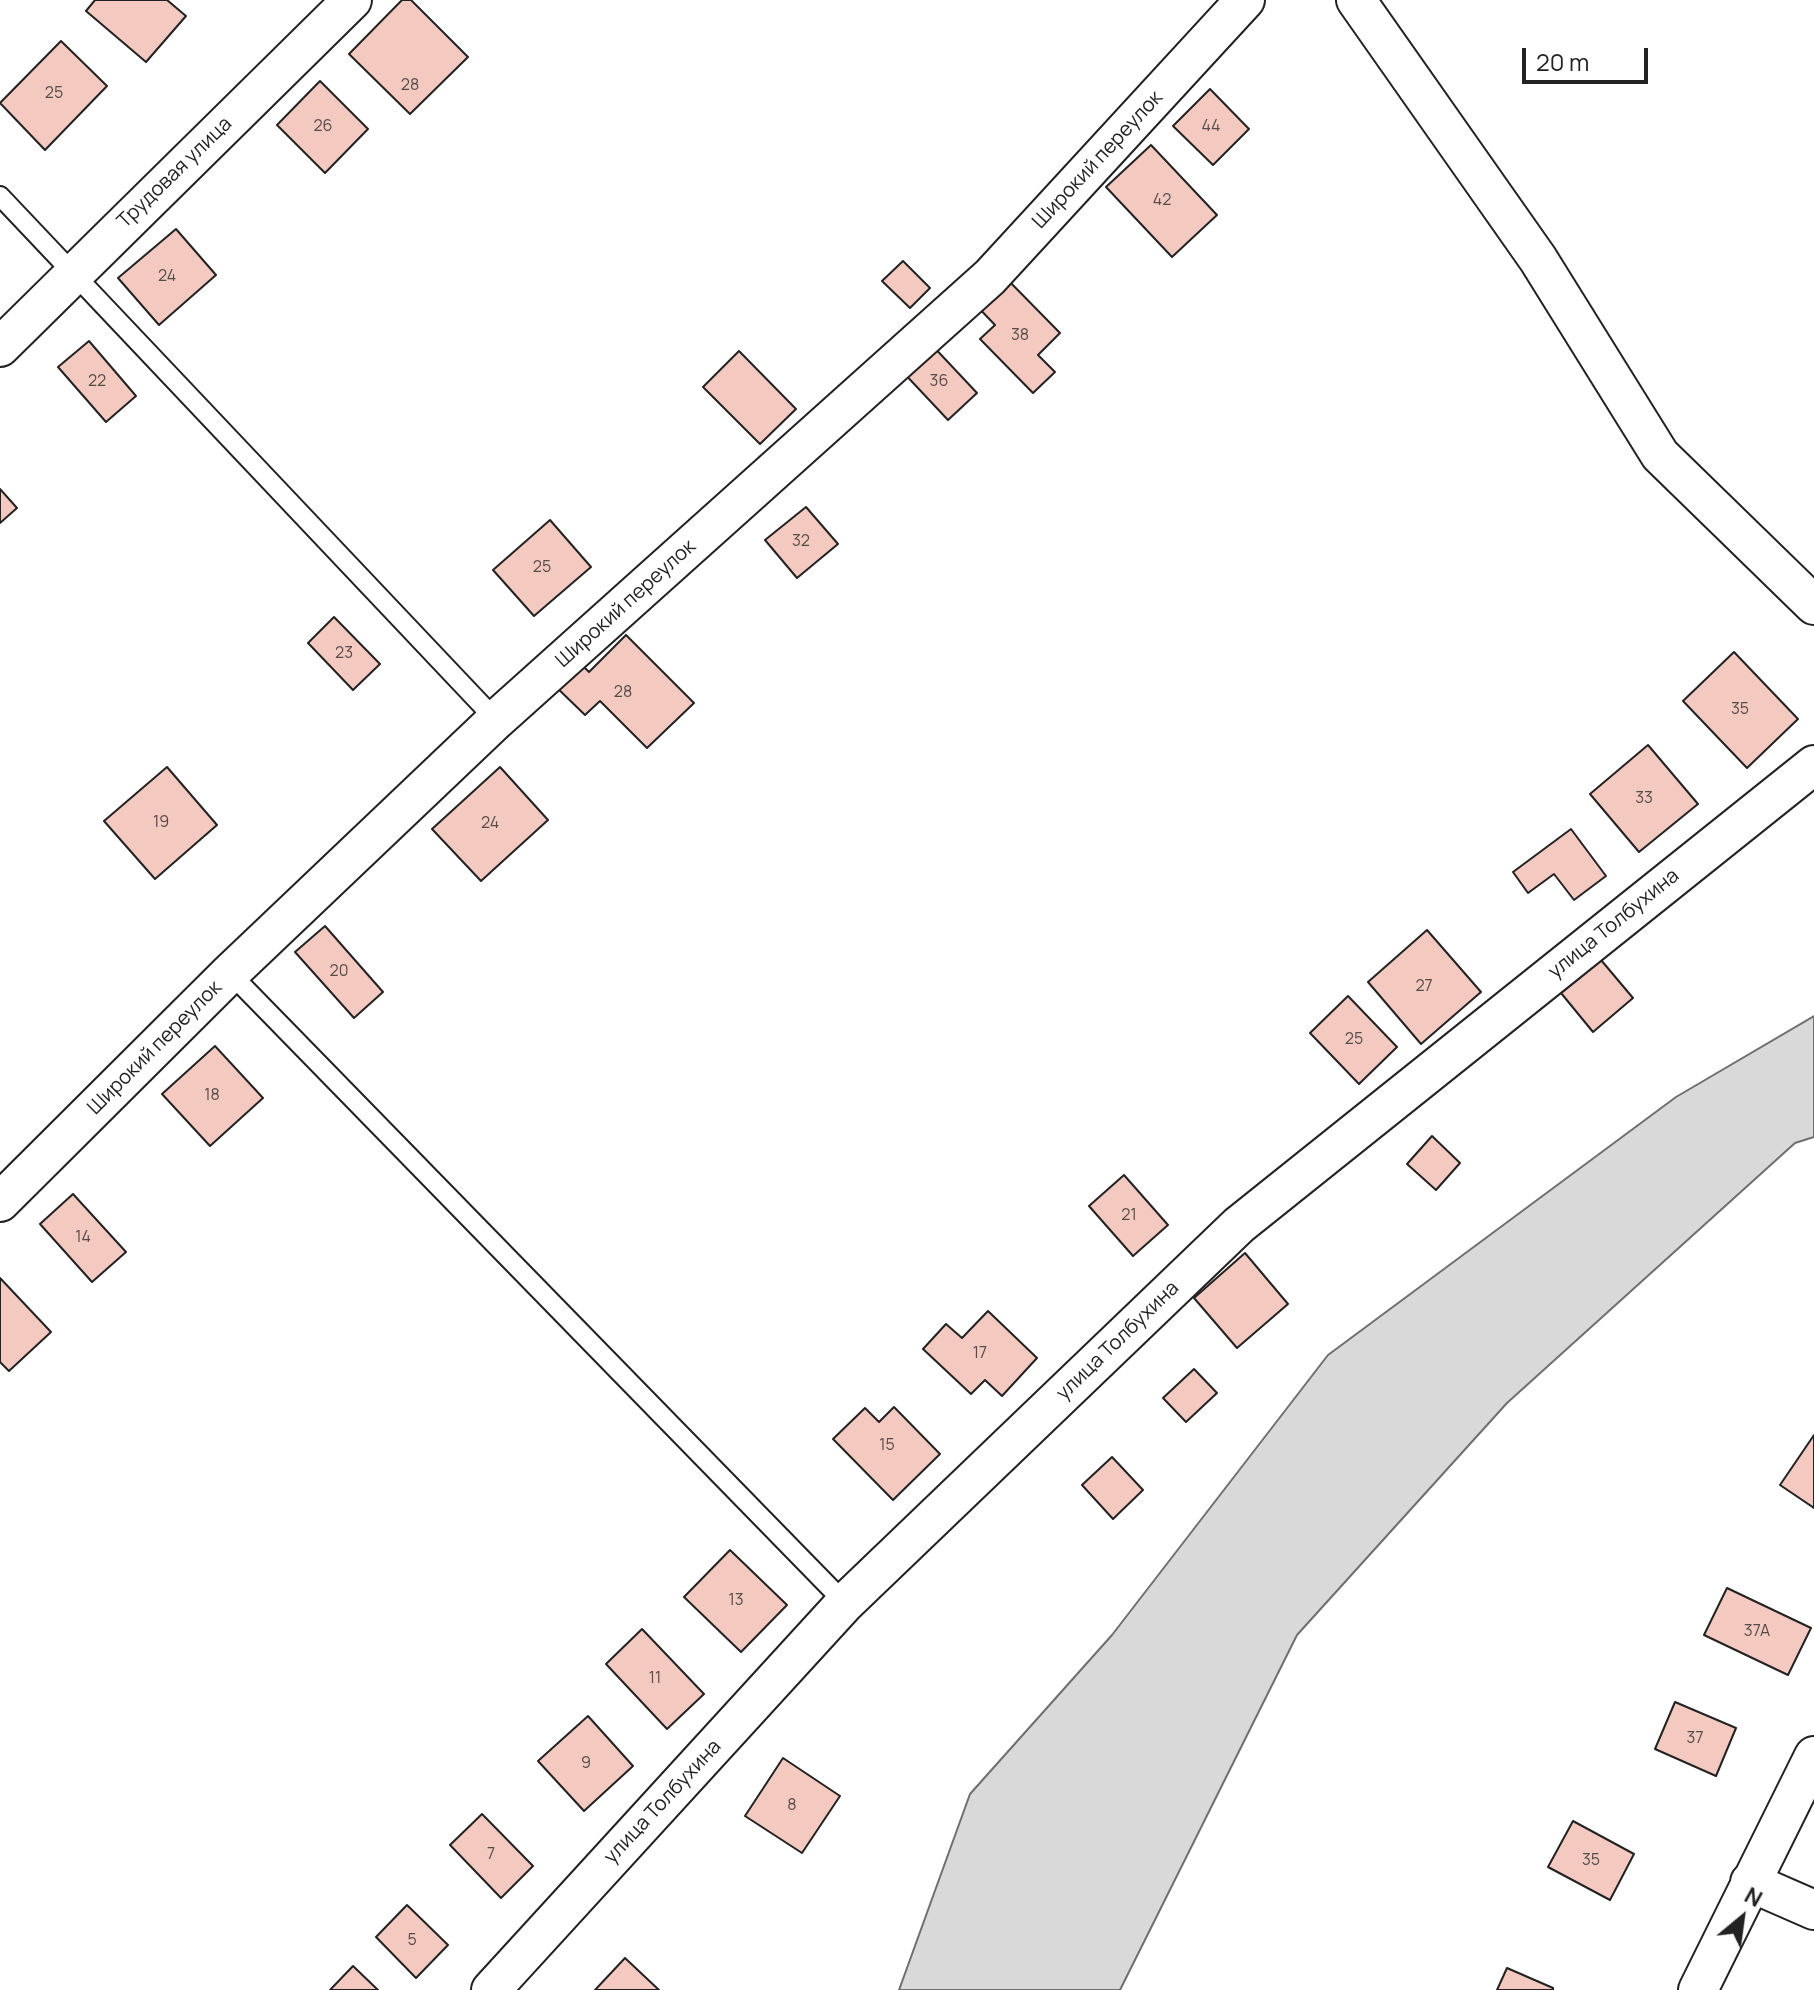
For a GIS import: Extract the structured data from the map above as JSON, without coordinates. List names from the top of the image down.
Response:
{
  "streets": {
    "street": ["Широкий переулок", "Трудовая улица", "улица Толбухина"]
  },
  "house_numbers": [
    "28",
    "25",
    "26",
    "44",
    "42",
    "24",
    "38",
    "22",
    "36",
    "32",
    "25",
    "23",
    "28",
    "35",
    "33",
    "19",
    "24",
    "20",
    "27",
    "25",
    "18",
    "21",
    "14",
    "17",
    "15",
    "13",
    "37А",
    "11",
    "37",
    "9",
    "8",
    "7",
    "35",
    "5"
  ],
  "scale_bar": "20 m",
  "north": "top right"
}
